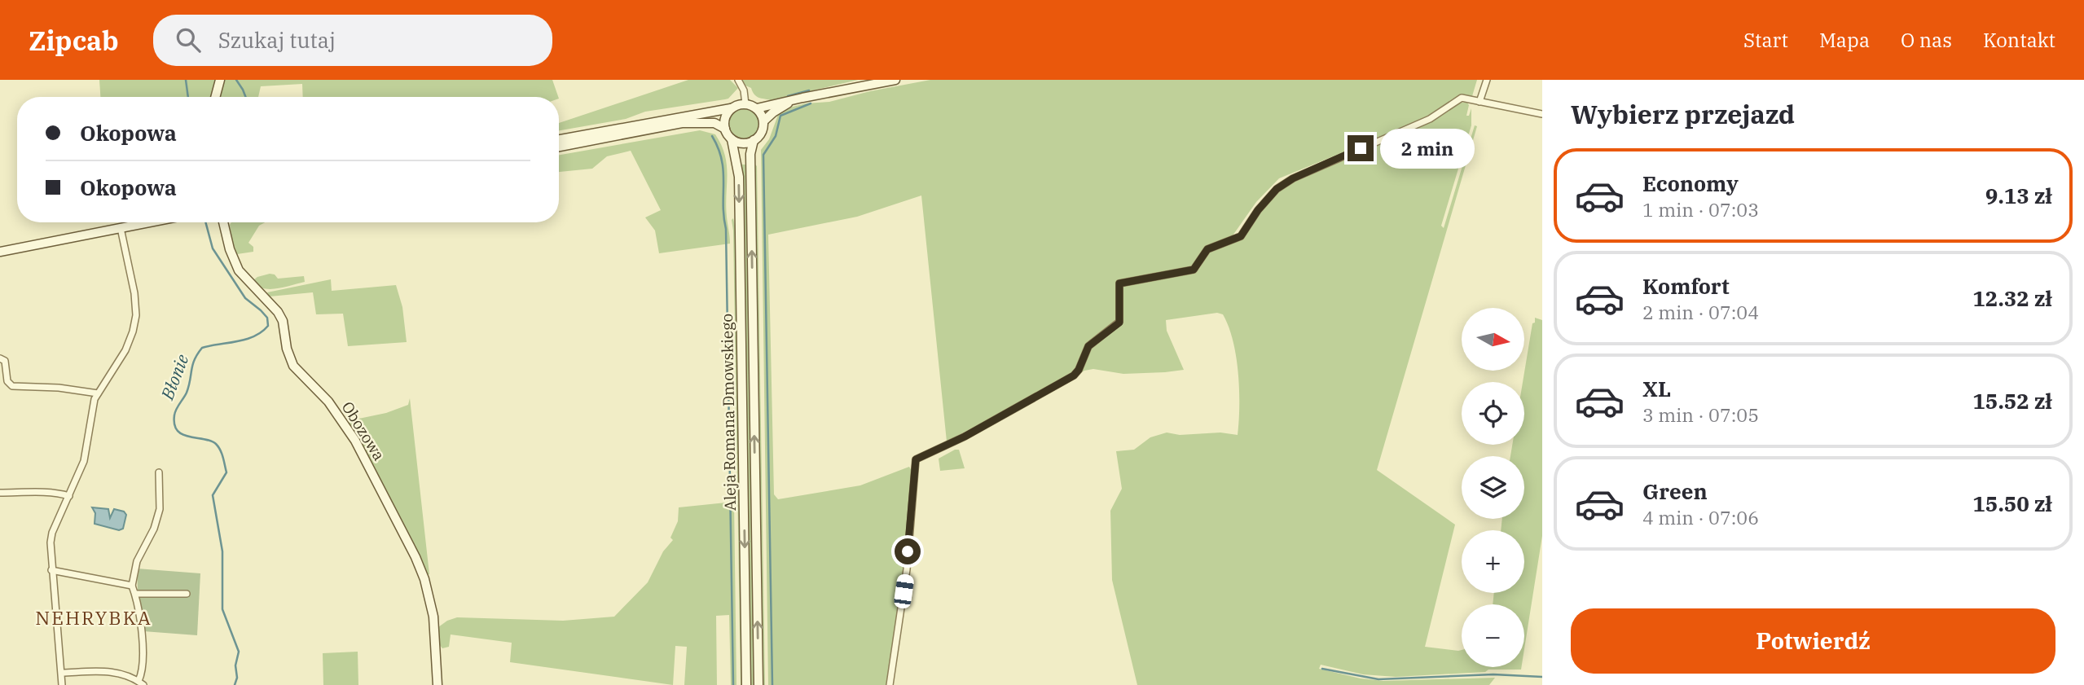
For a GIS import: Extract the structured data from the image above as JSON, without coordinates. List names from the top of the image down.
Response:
{
  "streets": {
    "main road": ["Aleja Romana Dmowskiego", "Obozowa"]
  },
  "districts": ["NEHRYBKA"],
  "water": ["Błonie"],
  "north": "right",
  "page": {
    "header": "Zipcab",
    "search": "Szukaj tutaj",
    "nav": [
      "Start",
      "Mapa",
      "O nas",
      "Kontakt"
    ],
    "heading": "Wybierz przejazd",
    "banner": ["Okopowa", "Okopowa"],
    "bubble": "2 min",
    "list": [
      {
        "name": "Economy",
        "note": "1 min · 07:03",
        "value": "9.13 zł"
      },
      {
        "name": "Komfort",
        "note": "2 min · 07:04",
        "value": "12.32 zł"
      },
      {
        "name": "XL",
        "note": "3 min · 07:05",
        "value": "15.52 zł"
      },
      {
        "name": "Green",
        "note": "4 min · 07:06",
        "value": "15.50 zł"
      }
    ],
    "map_buttons": ["+", "−"],
    "buttons": "Potwierdź"
  }
}
